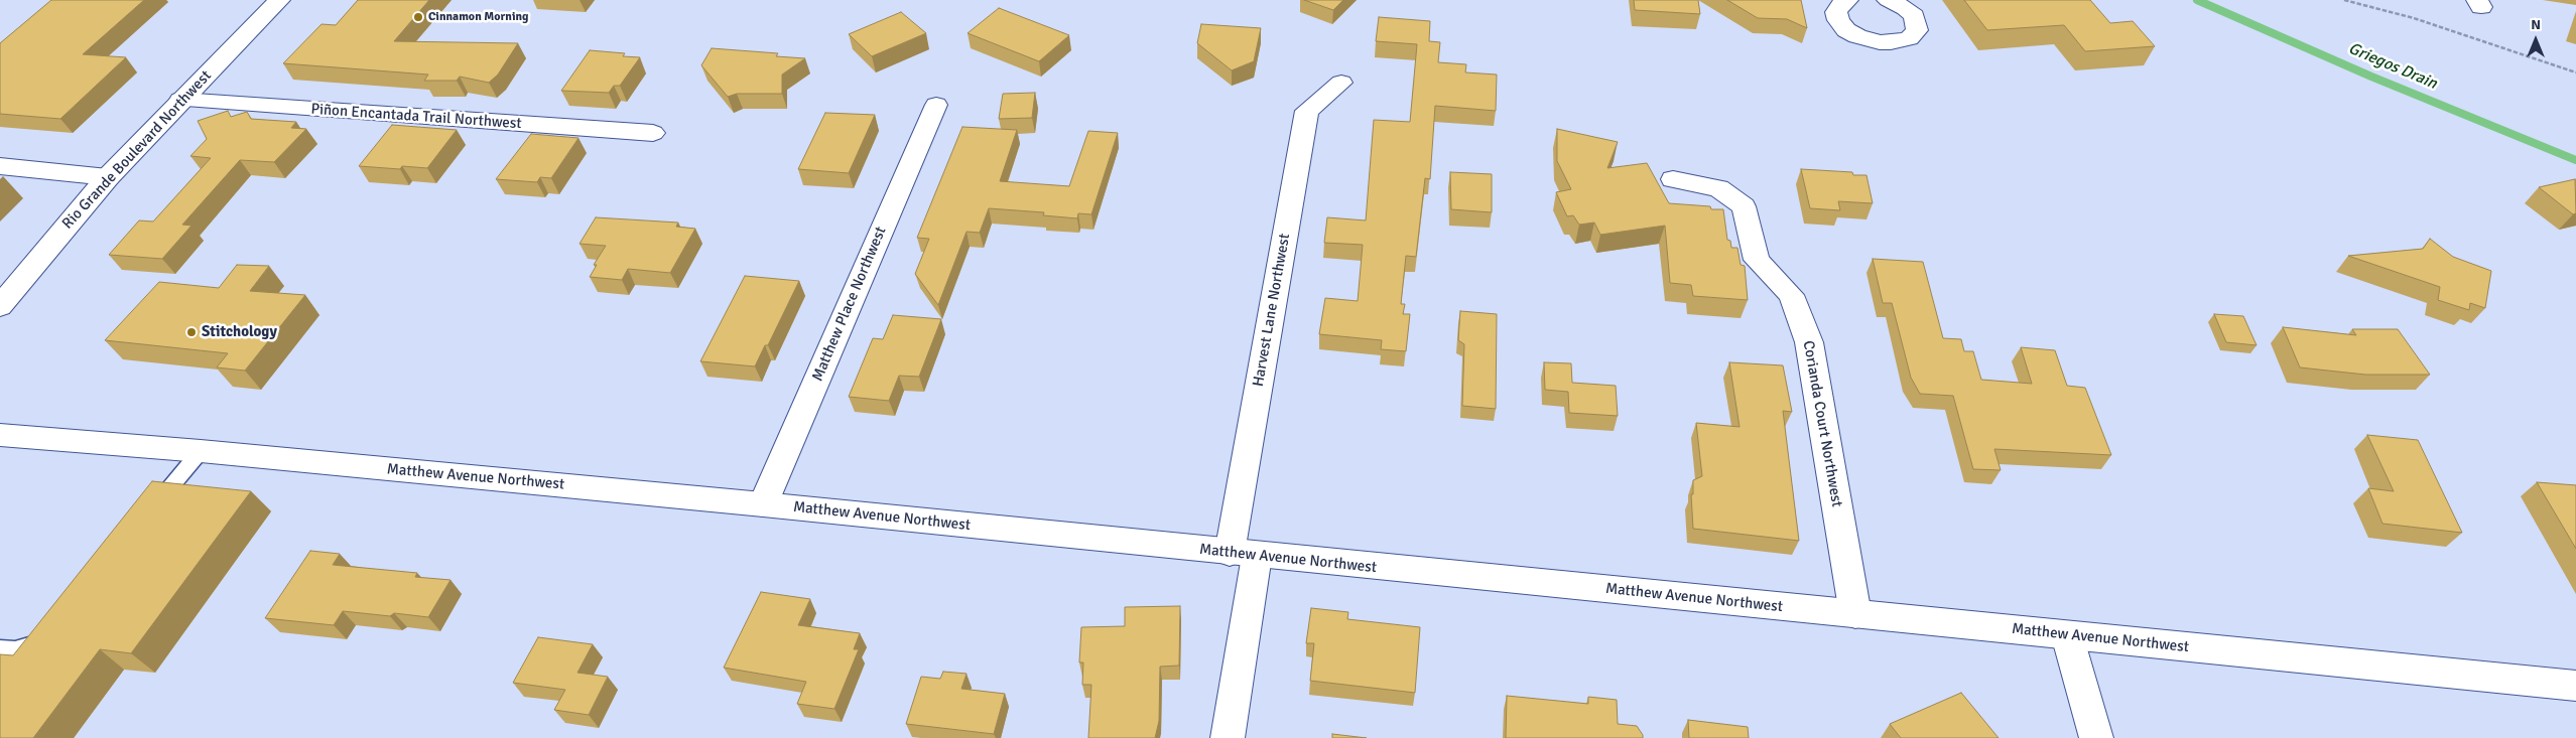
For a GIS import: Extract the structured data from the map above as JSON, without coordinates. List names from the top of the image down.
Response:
{
  "streets": {
    "street": [
      "Piñon Encantada Trail Northwest",
      "Rio Grande Boulevard Northwest",
      "Matthew Place Northwest",
      "Harvest Lane Northwest",
      "Corianda Court Northwest",
      "Matthew Avenue Northwest"
    ]
  },
  "crossings": [
    ["Piñon Encantada Trail Northwest", "Rio Grande Boulevard Northwest"],
    ["Matthew Place Northwest", "Matthew Avenue Northwest"],
    ["Harvest Lane Northwest", "Matthew Avenue Northwest"],
    ["Corianda Court Northwest", "Matthew Avenue Northwest"]
  ],
  "water": ["Griegos Drain"],
  "places": ["Cinnamon Morning", "Stitchology"],
  "north": "top"
}
